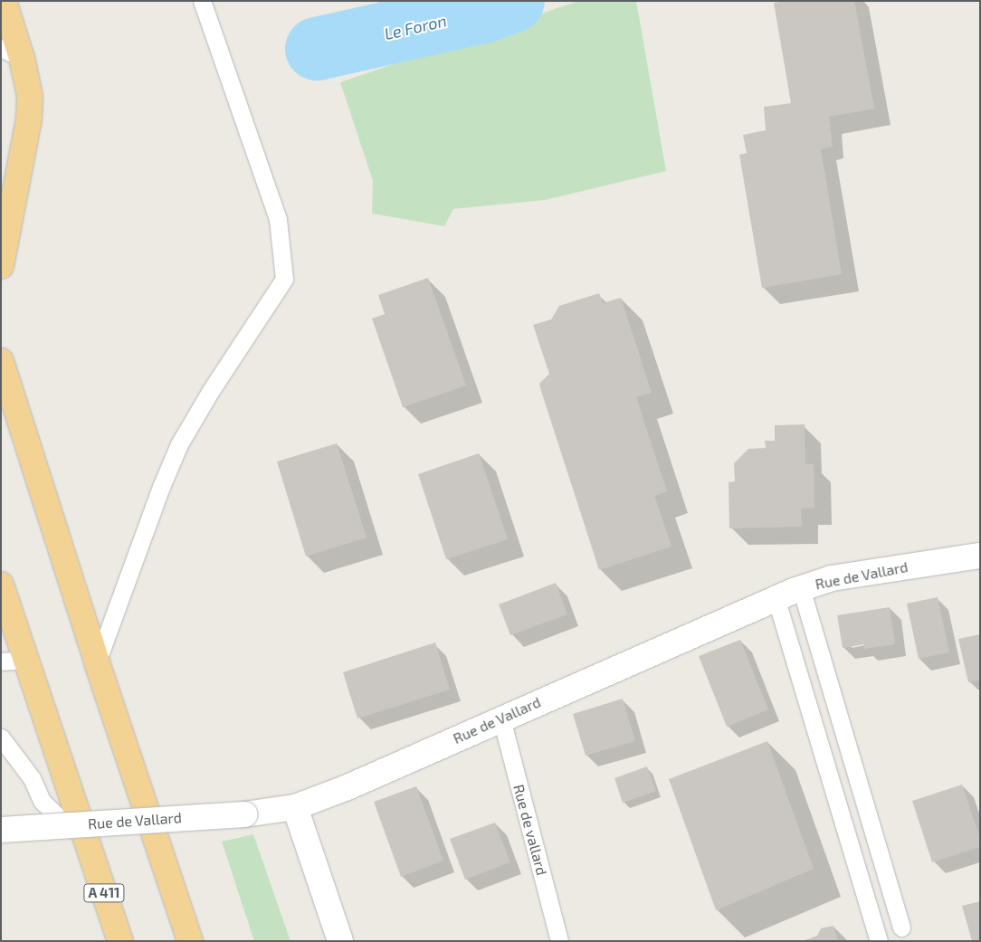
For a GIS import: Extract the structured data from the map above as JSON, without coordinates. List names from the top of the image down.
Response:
{
  "streets": {
    "highway": ["A 411"],
    "street": ["Rue de Vallard"],
    "lane": ["Rue de vallard"]
  },
  "crossings": [
    ["Rue de Vallard", "Rue de vallard"]
  ],
  "water": ["Le Foron"]
}
